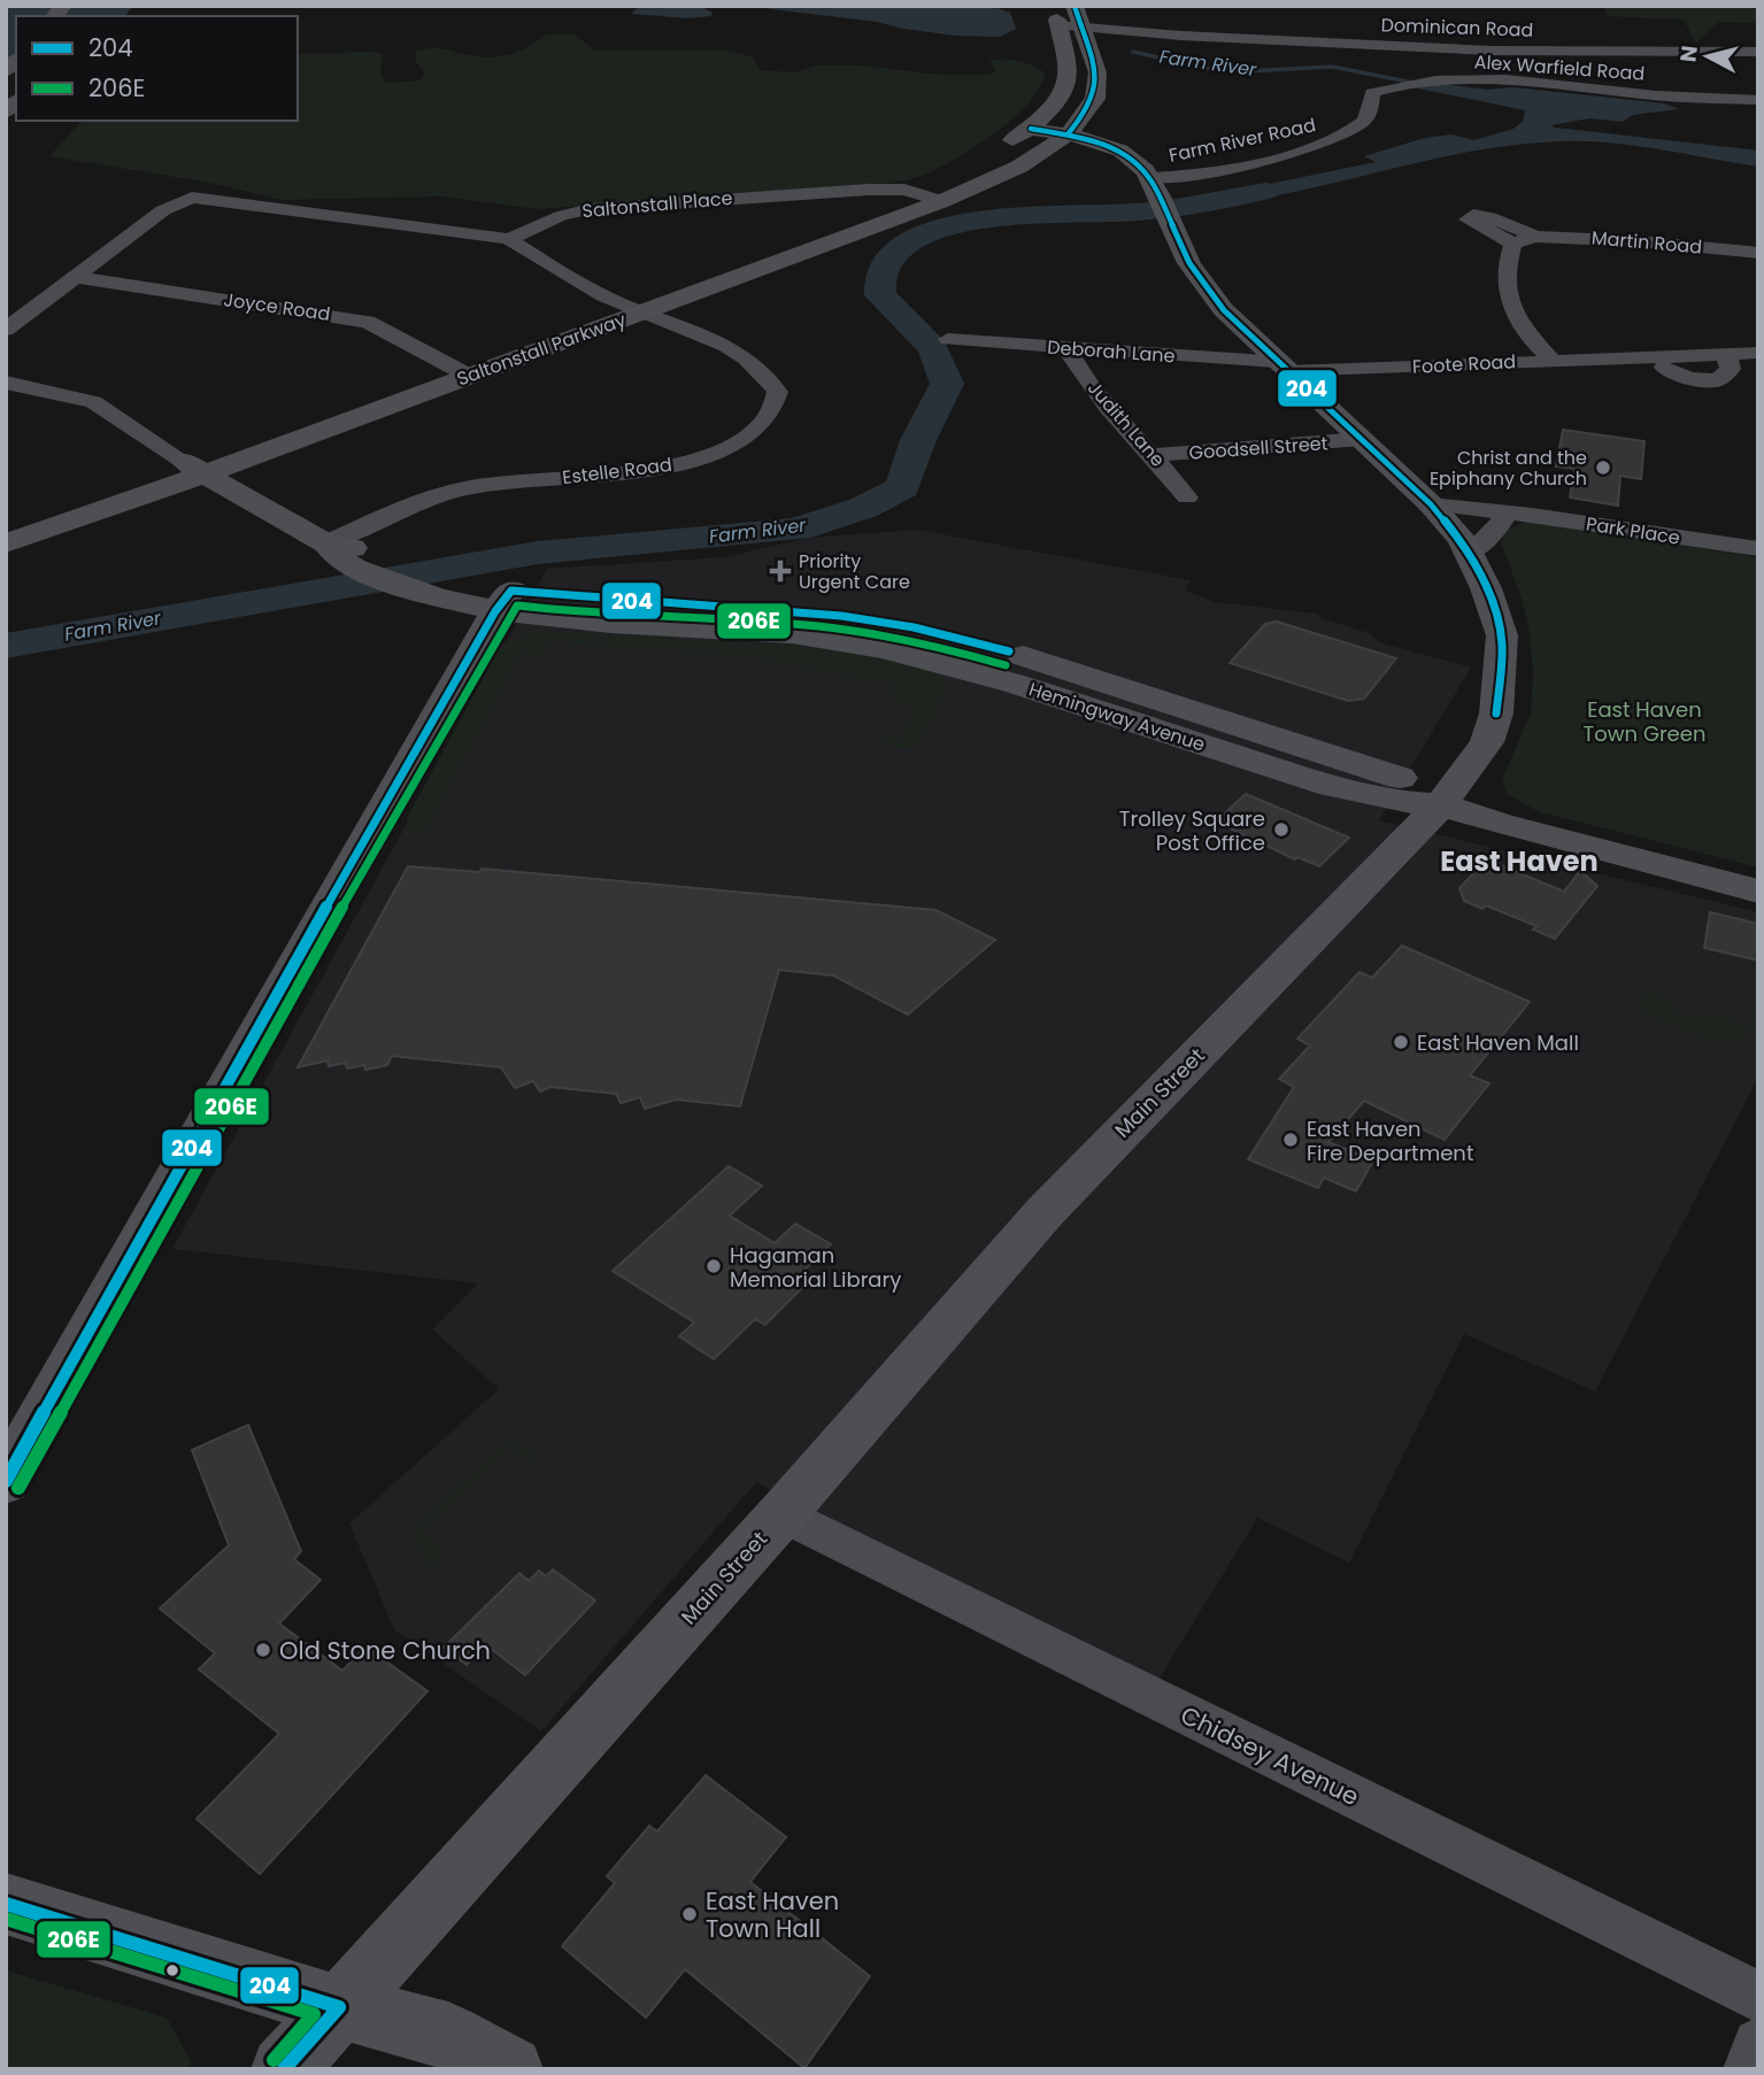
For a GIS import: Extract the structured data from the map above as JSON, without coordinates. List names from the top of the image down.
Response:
{
  "streets": {
    "main road": ["Saltonstall Parkway", "Hemingway Avenue", "Main Street"],
    "street": [
      "Dominican Road",
      "Alex Warfield Road",
      "Farm River Road",
      "Saltonstall Place",
      "Martin Road",
      "Joyce Road",
      "Deborah Lane",
      "Foote Road",
      "Judith Lane",
      "Goodsell Street",
      "Estelle Road",
      "Park Place",
      "Chidsey Avenue"
    ]
  },
  "crossings": [
    ["Dominican Road", "Saltonstall Parkway"],
    ["Alex Warfield Road", "Farm River Road"],
    ["Farm River Road", "Main Street"],
    ["Saltonstall Place", "Saltonstall Parkway"],
    ["Joyce Road", "Saltonstall Parkway"],
    ["Saltonstall Parkway", "Estelle Road"],
    ["Saltonstall Parkway", "Hemingway Avenue"],
    ["Deborah Lane", "Foote Road"],
    ["Deborah Lane", "Judith Lane"],
    ["Deborah Lane", "Main Street"],
    ["Foote Road", "Main Street"],
    ["Judith Lane", "Goodsell Street"],
    ["Goodsell Street", "Main Street"],
    ["Estelle Road", "Hemingway Avenue"],
    ["Park Place", "Main Street"],
    ["Hemingway Avenue", "Main Street"],
    ["Main Street", "Chidsey Avenue"]
  ],
  "districts": ["East Haven"],
  "water": ["Farm River"],
  "parks": ["East Haven Town Green"],
  "places": {
    "other": [
      "Christ and the Epiphany Church",
      "Trolley Square Post Office",
      "East Haven Mall",
      "East Haven Fire Department",
      "Hagaman Memorial Library",
      "Old Stone Church",
      "East Haven Town Hall"
    ],
    "health": ["Priority Urgent Care"]
  },
  "lines": ["transit line 204", "transit line 206E"],
  "legend": ["204", "206E"],
  "north": "left"
}
